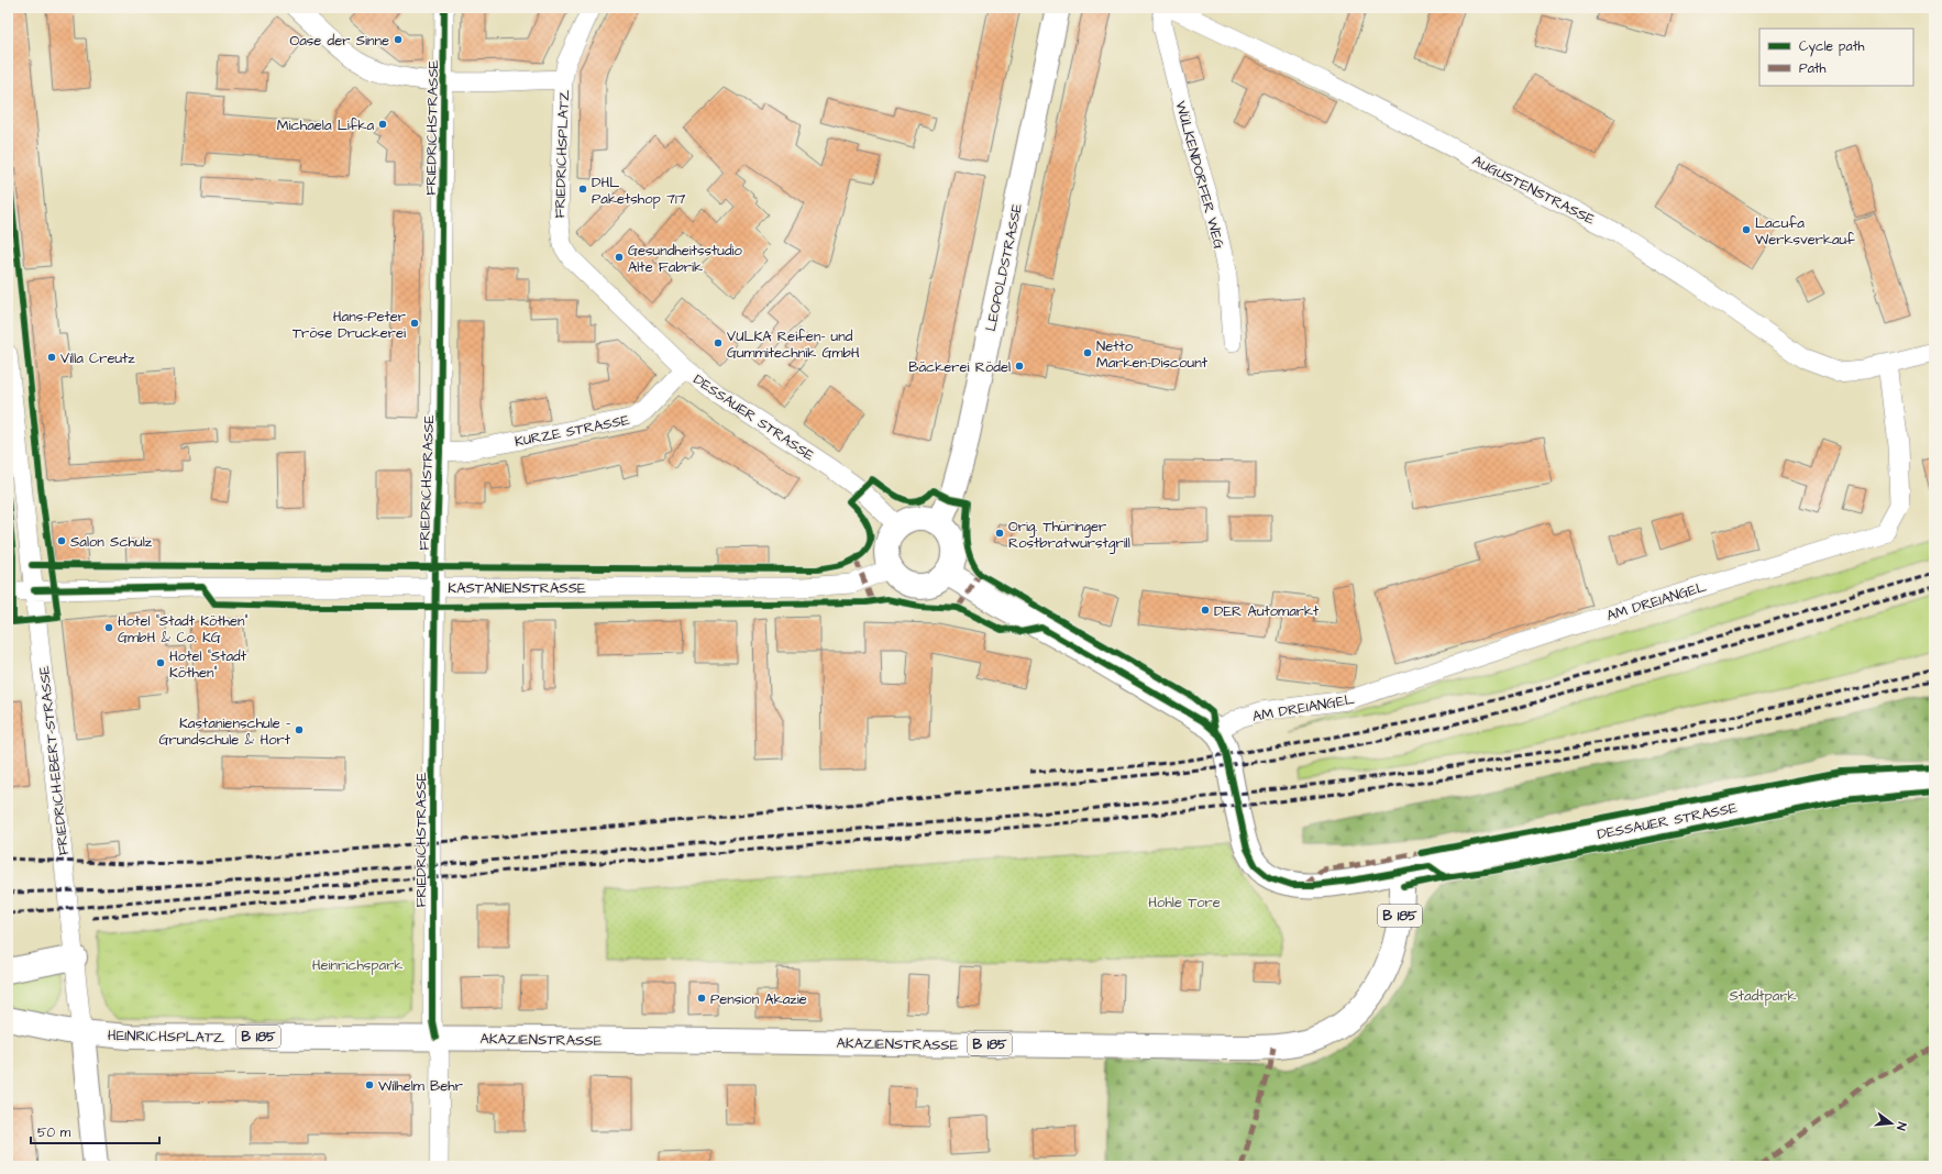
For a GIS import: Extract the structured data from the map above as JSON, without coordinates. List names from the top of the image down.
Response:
{
  "streets": {
    "main road": [
      "LEOPOLDSTRASSE",
      "DESSAUER STRASSE",
      "FRIEDRICH-EBERT-STRASSE",
      "B 185",
      "HEINRICHSPLATZ",
      "AKAZIENSTRASSE"
    ],
    "street": [
      "FRIEDRICHSTRASSE",
      "FRIEDRICHSPLATZ",
      "WÜLKENDORFER WEG",
      "AUGUSTENSTRASSE",
      "KURZE STRASSE",
      "KASTANIENSTRASSE",
      "AM DREIANGEL"
    ]
  },
  "crossings": [
    ["FRIEDRICHSTRASSE", "FRIEDRICHSPLATZ"],
    ["FRIEDRICHSTRASSE", "KURZE STRASSE"],
    ["FRIEDRICHSTRASSE", "KASTANIENSTRASSE"],
    ["FRIEDRICHSTRASSE", "HEINRICHSPLATZ"],
    ["FRIEDRICHSTRASSE", "AKAZIENSTRASSE"],
    ["FRIEDRICHSPLATZ", "DESSAUER STRASSE"],
    ["AUGUSTENSTRASSE", "AM DREIANGEL"],
    ["LEOPOLDSTRASSE", "DESSAUER STRASSE"],
    ["LEOPOLDSTRASSE", "KASTANIENSTRASSE"],
    ["DESSAUER STRASSE", "KURZE STRASSE"],
    ["DESSAUER STRASSE", "KASTANIENSTRASSE"],
    ["DESSAUER STRASSE", "AKAZIENSTRASSE"],
    ["KASTANIENSTRASSE", "FRIEDRICH-EBERT-STRASSE"],
    ["FRIEDRICH-EBERT-STRASSE", "B 185"],
    ["FRIEDRICH-EBERT-STRASSE", "HEINRICHSPLATZ"],
    ["B 185", "HEINRICHSPLATZ"],
    ["HEINRICHSPLATZ", "AKAZIENSTRASSE"]
  ],
  "parks": ["Hohle Tore", "Heinrichspark", "Stadtpark"],
  "places": [
    "Oase der Sinne",
    "Michaela Lifka",
    "DHL Paketshop 717",
    "Lacufa Werksverkauf",
    "Gesundheitsstudio Alte Fabrik",
    "Hans-Peter Tröse Druckerei",
    "VULKA Reifen- und Gummitechnik GmbH",
    "Netto Marken-Discount",
    "Villa Creutz",
    "Bäckerei Rödel",
    "Orig. Thüringer Rostbratwurstgrill",
    "Salon Schulz",
    "DER Automarkt",
    "Hotel \"Stadt Köthen\" GmbH & Co. KG",
    "Hotel \"Stadt Köthen\"",
    "Kastanienschule - Grundschule & Hort",
    "Pension Akazie",
    "Wilhelm Behr"
  ],
  "legend": ["Cycle path", "Path"],
  "scale_bar": "50 m",
  "north": "right"
}
